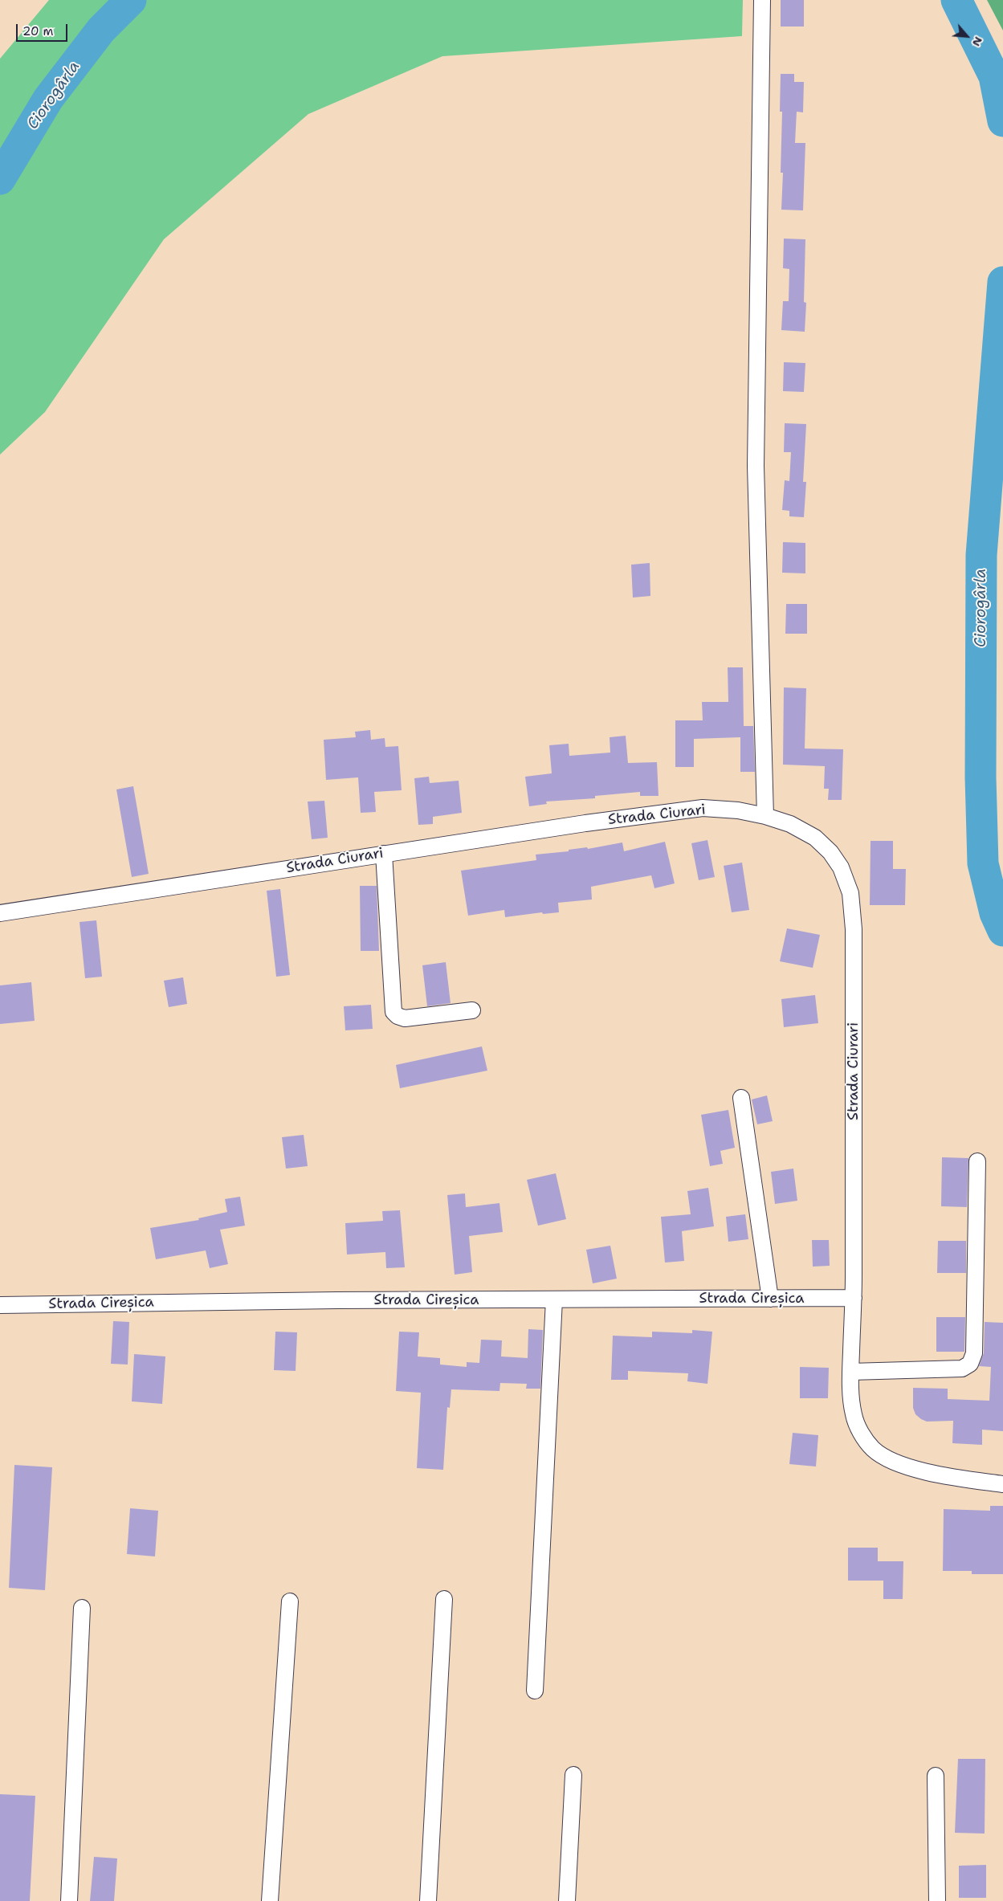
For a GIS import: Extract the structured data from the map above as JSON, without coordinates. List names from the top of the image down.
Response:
{
  "streets": {
    "street": ["Strada Ciurari", "Strada Cireșica"]
  },
  "crossings": [
    ["Strada Ciurari", "Strada Cireșica"]
  ],
  "water": ["Ciorogârla"],
  "scale_bar": "20 m",
  "north": "bottom right"
}
